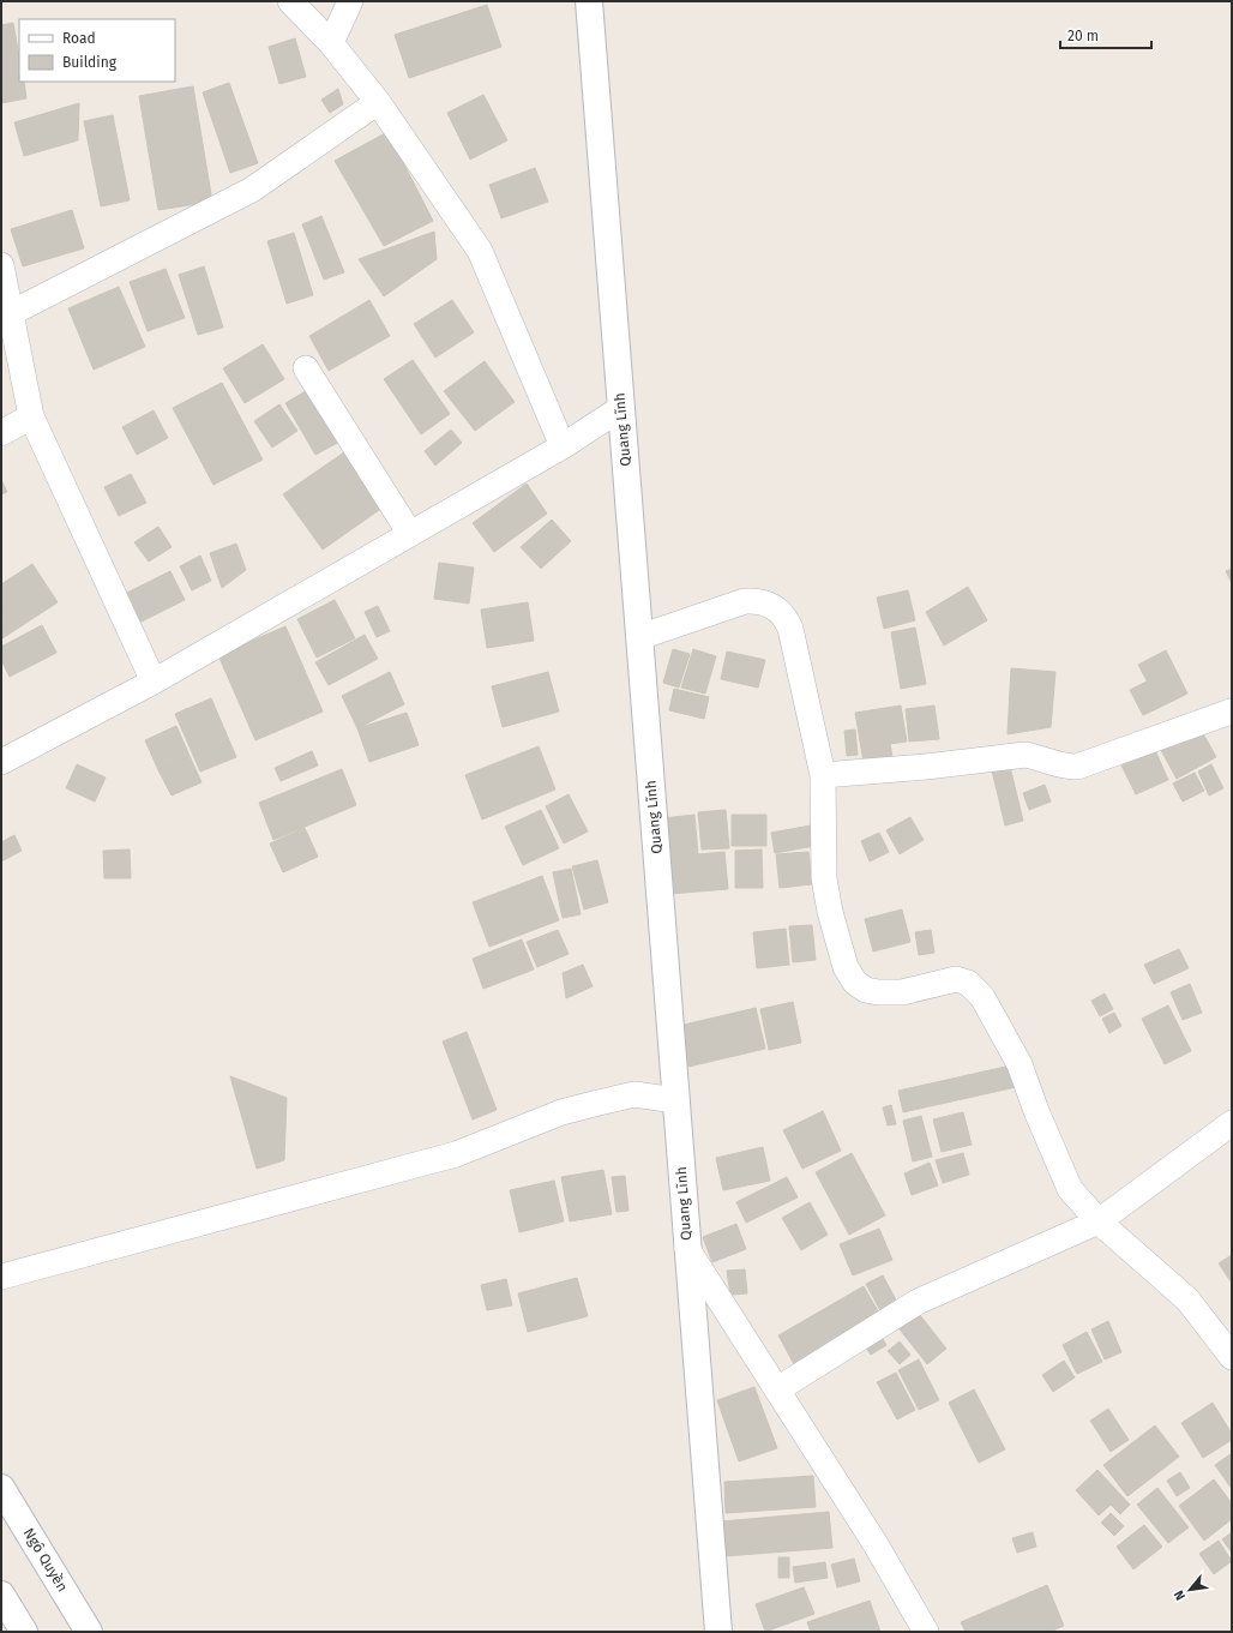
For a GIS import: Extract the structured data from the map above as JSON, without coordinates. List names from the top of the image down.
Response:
{
  "streets": {
    "street": ["Quang Lĩnh", "Ngô Quyền"]
  },
  "legend": ["Road", "Building"],
  "scale_bar": "20 m",
  "north": "bottom left"
}
